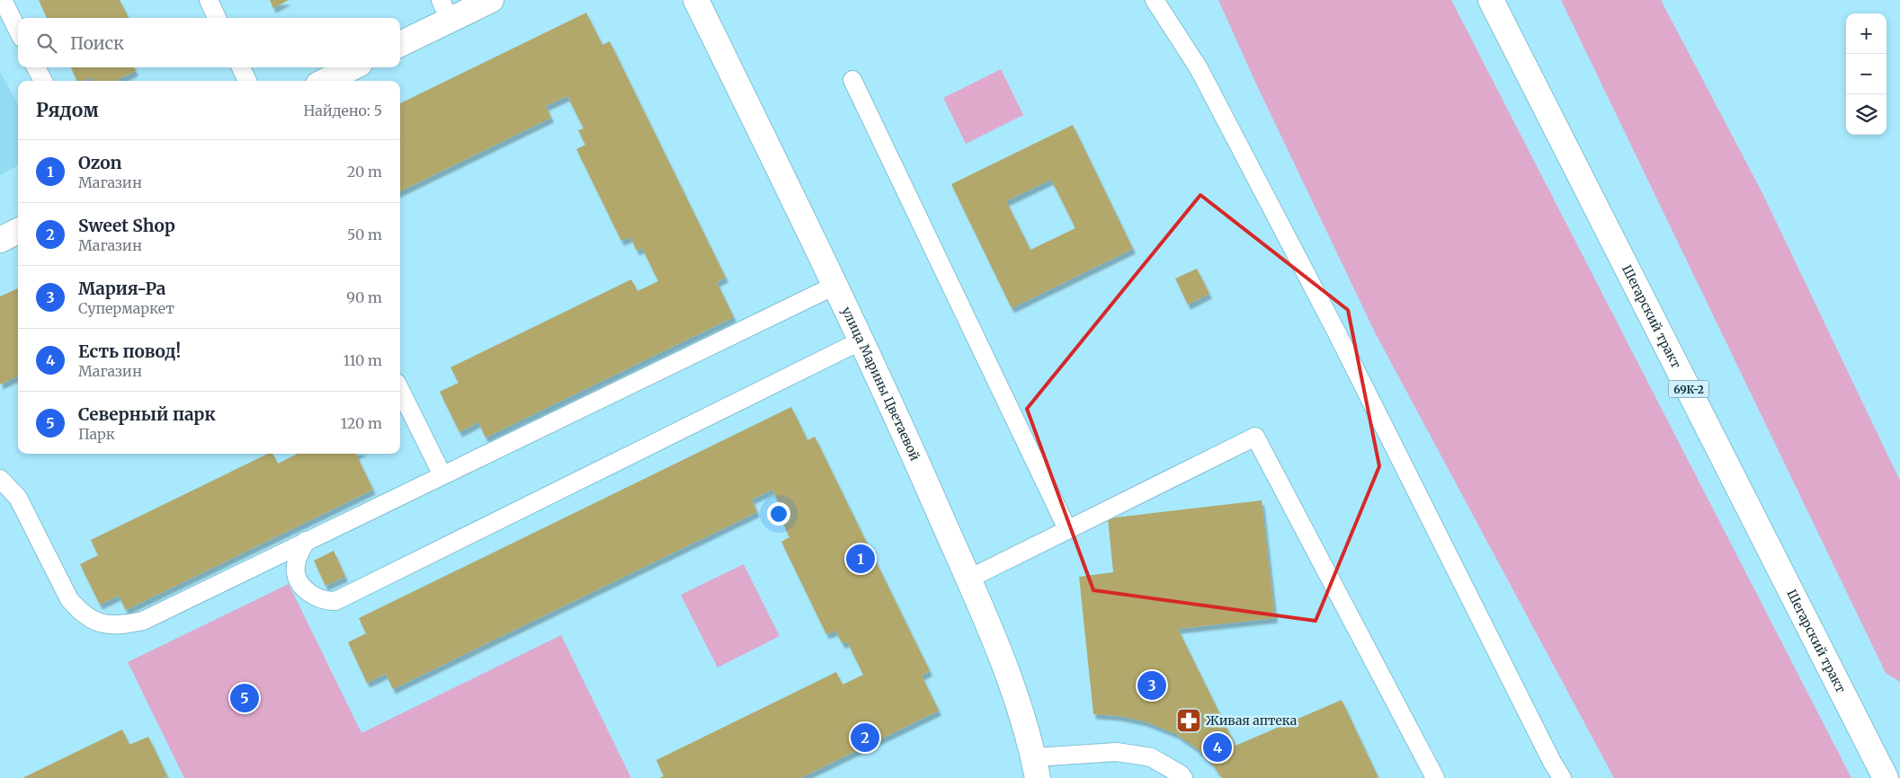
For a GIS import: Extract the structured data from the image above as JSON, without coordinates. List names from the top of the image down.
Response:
{
  "streets": {
    "street": ["Шегарский тракт", "улица Марины Цветаевой", "69К-2"]
  },
  "places": {
    "pharmacy": ["Живая аптека"]
  },
  "page": {
    "map_buttons": ["+", "−"],
    "search": "Поиск",
    "heading": ["Рядом", "Найдено: 5"],
    "list": [
      {
        "mark": "1",
        "name": "Ozon",
        "note": "Магазин",
        "value": "20 m"
      },
      {
        "mark": "2",
        "name": "Sweet Shop",
        "note": "Магазин",
        "value": "50 m"
      },
      {
        "mark": "3",
        "name": "Мария-Ра",
        "note": "Супермаркет",
        "value": "90 m"
      },
      {
        "mark": "4",
        "name": "Есть повод!",
        "note": "Магазин",
        "value": "110 m"
      },
      {
        "mark": "5",
        "name": "Северный парк",
        "note": "Парк",
        "value": "120 m"
      }
    ],
    "pins": [
      "1",
      "3",
      "5",
      "2",
      "4"
    ]
  }
}
